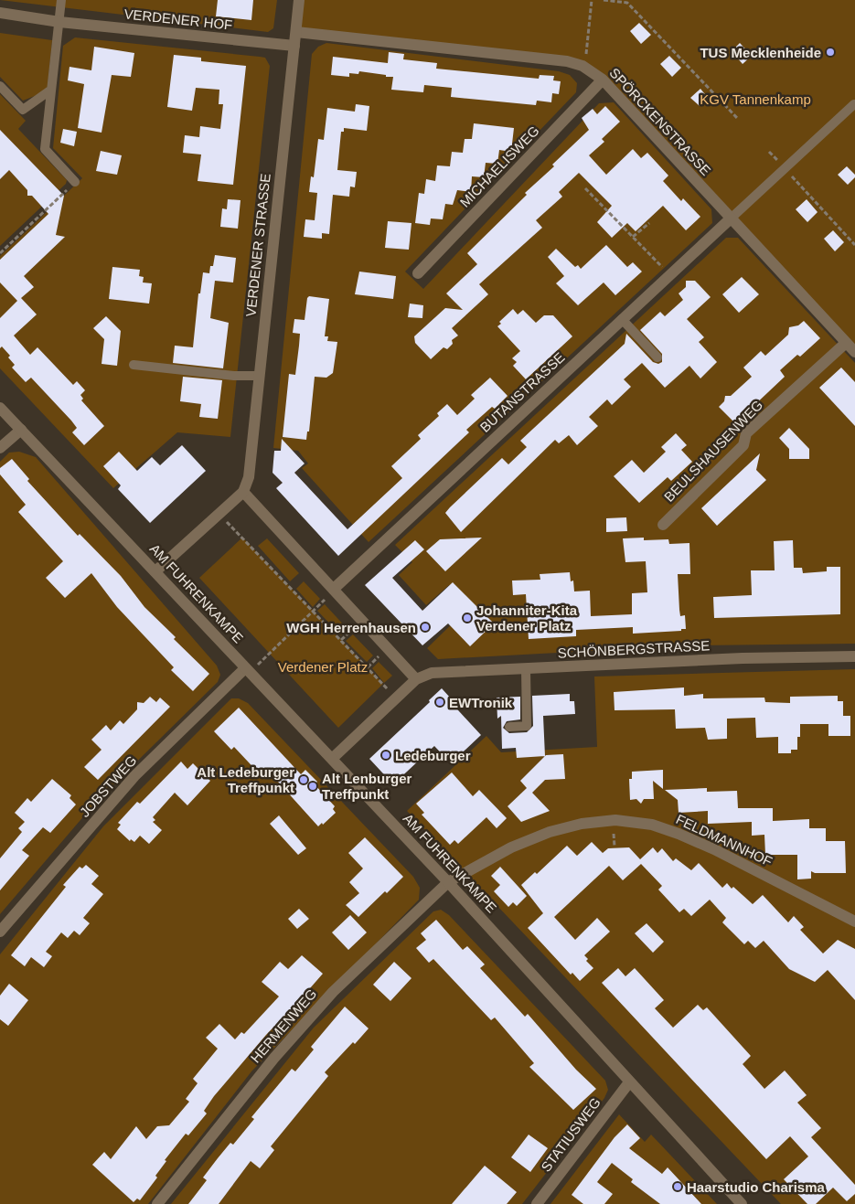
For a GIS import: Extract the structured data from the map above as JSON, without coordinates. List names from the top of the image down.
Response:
{
  "streets": {
    "street": [
      "VERDENER HOF",
      "SPÖRCKENSTRASSE",
      "MICHAELISWEG",
      "VERDENER STRASSE",
      "BUTANSTRASSE",
      "BEULSHAUSENWEG",
      "AM FUHRENKAMPE",
      "SCHÖNBERGSTRASSE",
      "JOBSTWEG",
      "FELDMANNHOF",
      "HERMENWEG",
      "STATIUSWEG"
    ]
  },
  "crossings": [
    ["VERDENER HOF", "VERDENER STRASSE"],
    ["SPÖRCKENSTRASSE", "MICHAELISWEG"],
    ["SPÖRCKENSTRASSE", "VERDENER STRASSE"],
    ["SPÖRCKENSTRASSE", "BUTANSTRASSE"],
    ["SPÖRCKENSTRASSE", "BEULSHAUSENWEG"],
    ["AM FUHRENKAMPE", "JOBSTWEG"],
    ["AM FUHRENKAMPE", "FELDMANNHOF"],
    ["AM FUHRENKAMPE", "HERMENWEG"],
    ["AM FUHRENKAMPE", "STATIUSWEG"],
    ["FELDMANNHOF", "HERMENWEG"]
  ],
  "parks": ["KGV Tannenkamp", "Verdener Platz"],
  "places": [
    "TUS Mecklenheide",
    "Johanniter-Kita Verdener Platz",
    "WGH Herrenhausen",
    "EWTronik",
    "Ledeburger",
    "Alt Ledeburger Treffpunkt",
    "Alt Lenburger Treffpunkt",
    "Haarstudio Charisma"
  ]
}
